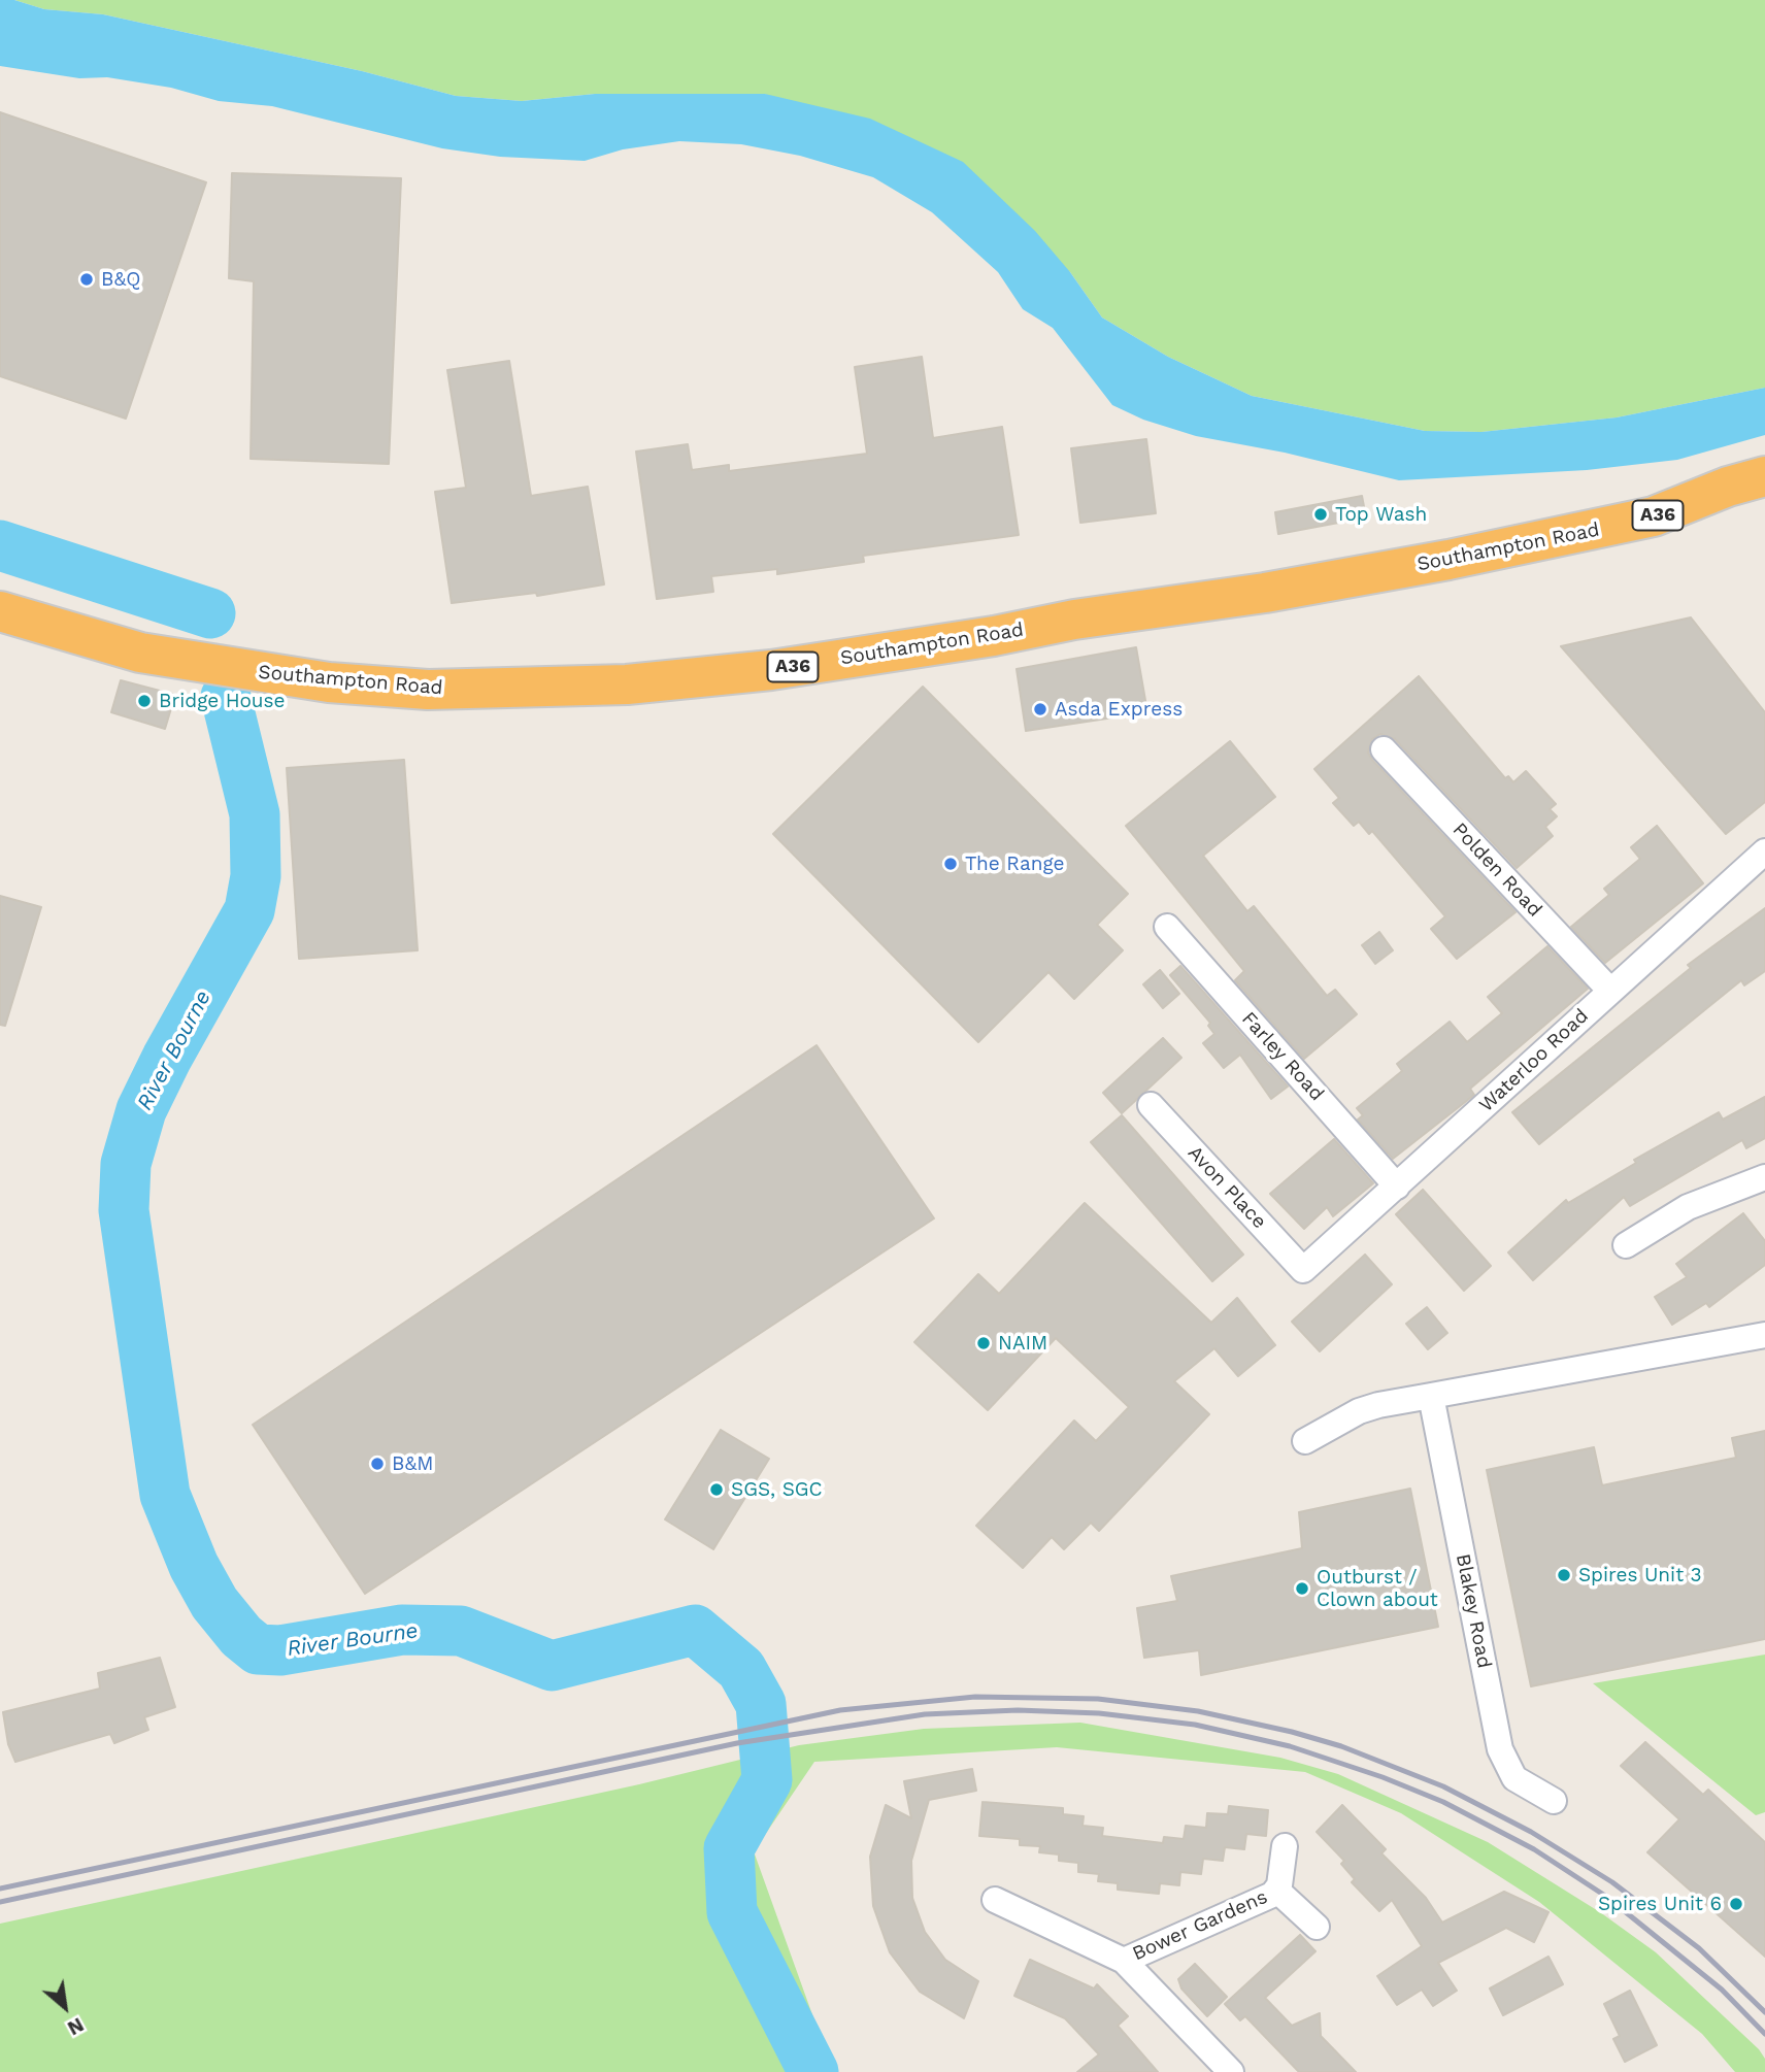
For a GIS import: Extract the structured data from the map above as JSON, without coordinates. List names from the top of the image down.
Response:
{
  "streets": {
    "highway": ["A36", "Southampton Road"],
    "street": [
      "Polden Road",
      "Farley Road",
      "Waterloo Road",
      "Avon Place",
      "Blakey Road",
      "Bower Gardens"
    ]
  },
  "crossings": [
    ["Polden Road", "Waterloo Road"],
    ["Farley Road", "Waterloo Road"],
    ["Waterloo Road", "Avon Place"]
  ],
  "water": ["River Bourne"],
  "places": [
    "B&Q",
    "Top Wash",
    "Bridge House",
    "Asda Express",
    "The Range",
    "NAIM",
    "B&M",
    "SGS, SGC",
    "Spires Unit 3",
    "Outburst / Clown about",
    "Spires Unit 6"
  ],
  "north": "bottom right"
}
